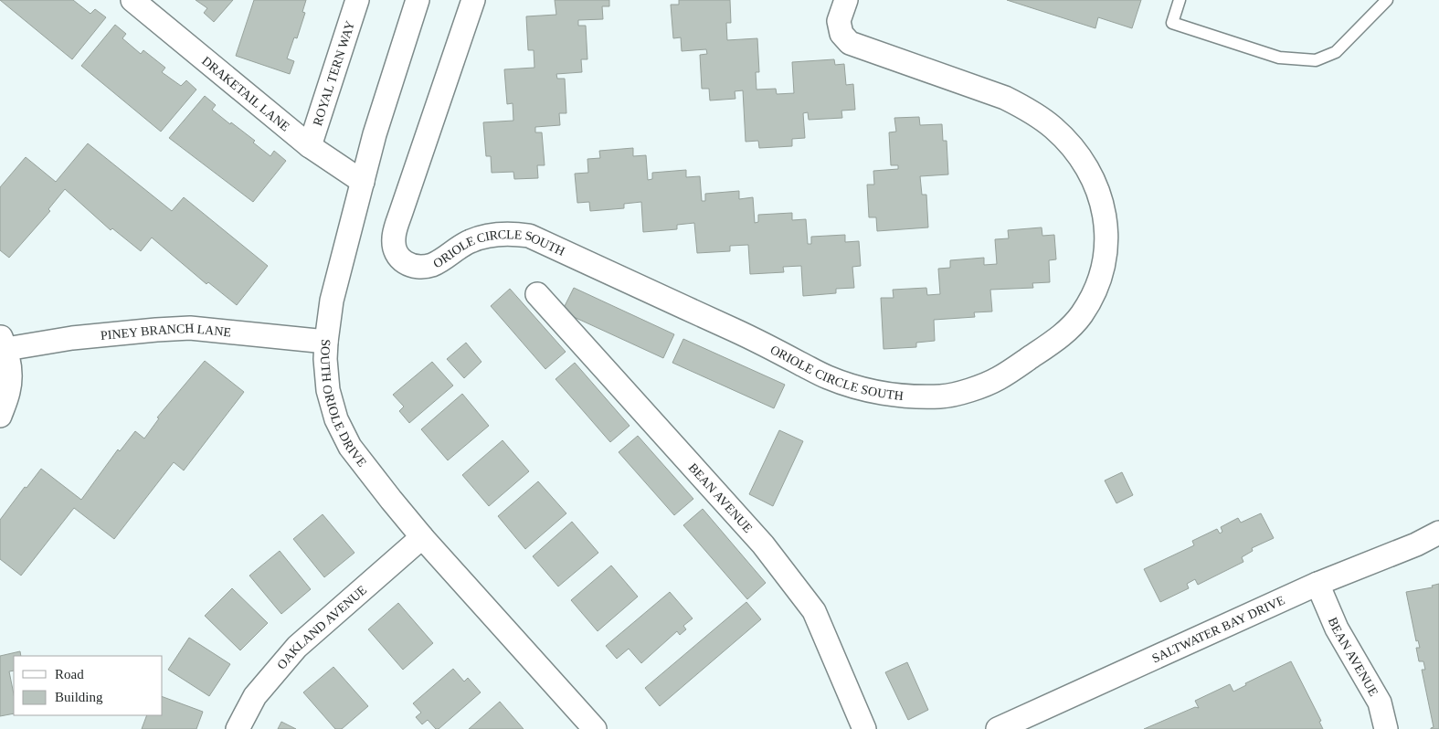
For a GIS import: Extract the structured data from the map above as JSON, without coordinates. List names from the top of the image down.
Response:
{
  "streets": {
    "street": [
      "ROYAL TERN WAY",
      "DRAKETAIL LANE",
      "ORIOLE CIRCLE SOUTH",
      "PINEY BRANCH LANE",
      "SOUTH ORIOLE DRIVE",
      "BEAN AVENUE",
      "OAKLAND AVENUE",
      "SALTWATER BAY DRIVE"
    ]
  },
  "crossings": [
    ["ROYAL TERN WAY", "DRAKETAIL LANE"],
    ["DRAKETAIL LANE", "SOUTH ORIOLE DRIVE"],
    ["PINEY BRANCH LANE", "SOUTH ORIOLE DRIVE"],
    ["SOUTH ORIOLE DRIVE", "OAKLAND AVENUE"],
    ["BEAN AVENUE", "SALTWATER BAY DRIVE"]
  ],
  "legend": ["Road", "Building"]
}
